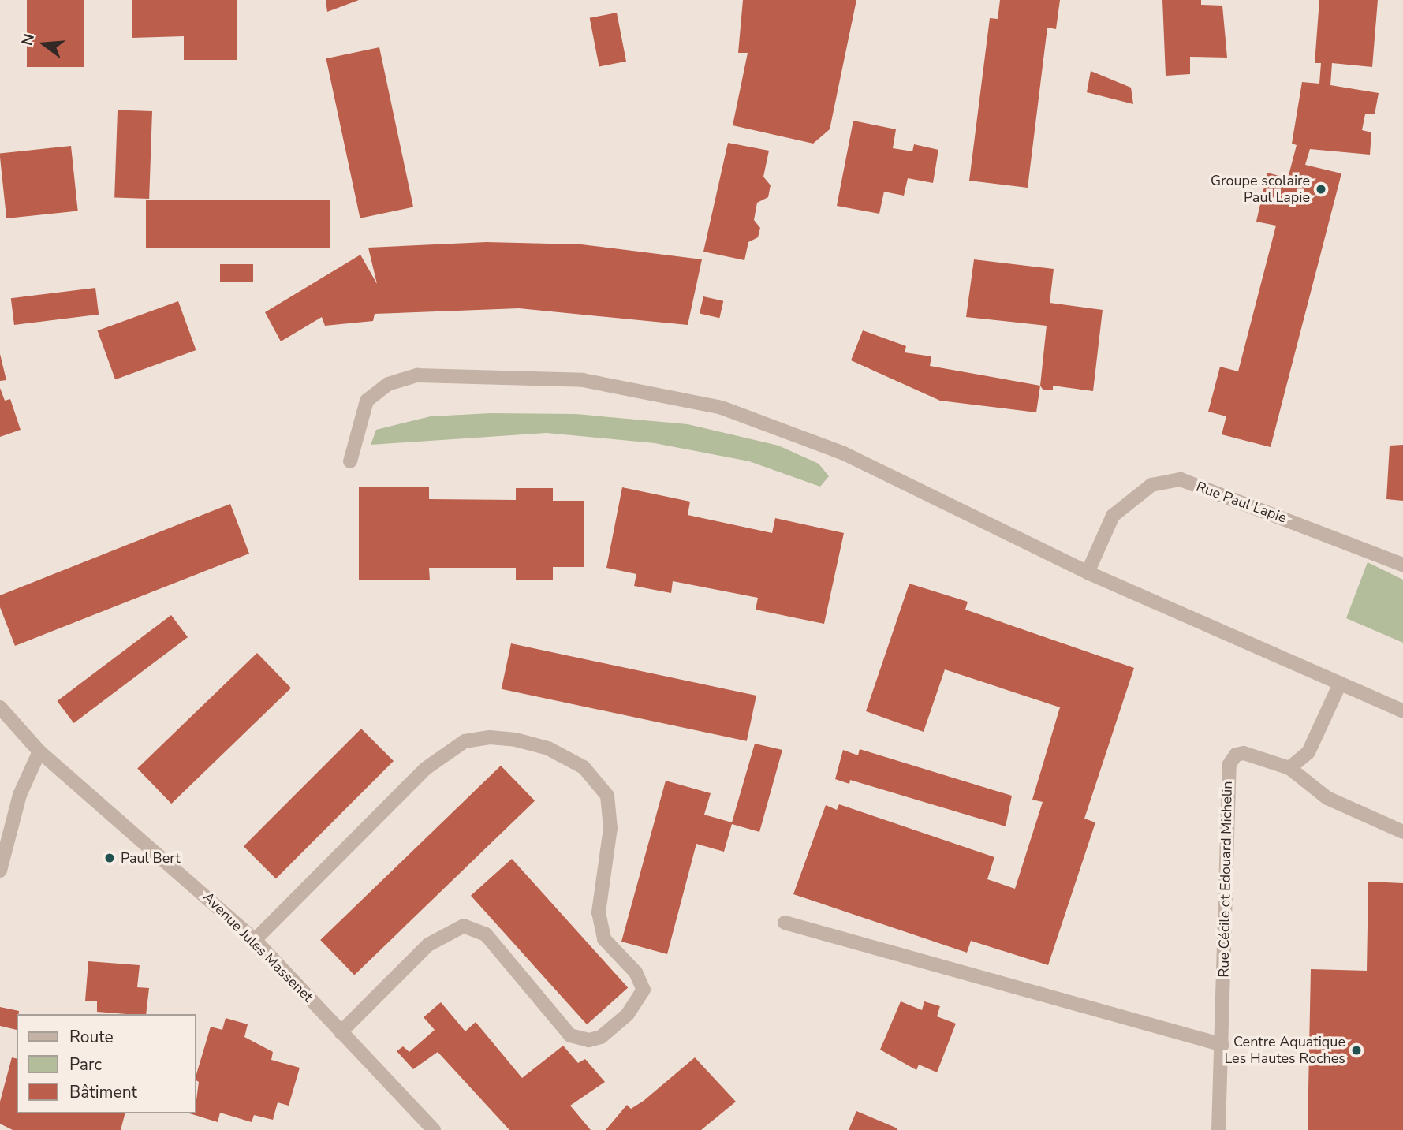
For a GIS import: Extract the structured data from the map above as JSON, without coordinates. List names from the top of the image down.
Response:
{
  "streets": {
    "street": ["Rue Paul Lapie", "Rue Cécile et Edouard Michelin", "Avenue Jules Massenet"]
  },
  "places": ["Groupe scolaire Paul Lapie", "Paul Bert", "Centre Aquatique Les Hautes Roches"],
  "legend": ["Route", "Parc", "Bâtiment"],
  "north": "left"
}
